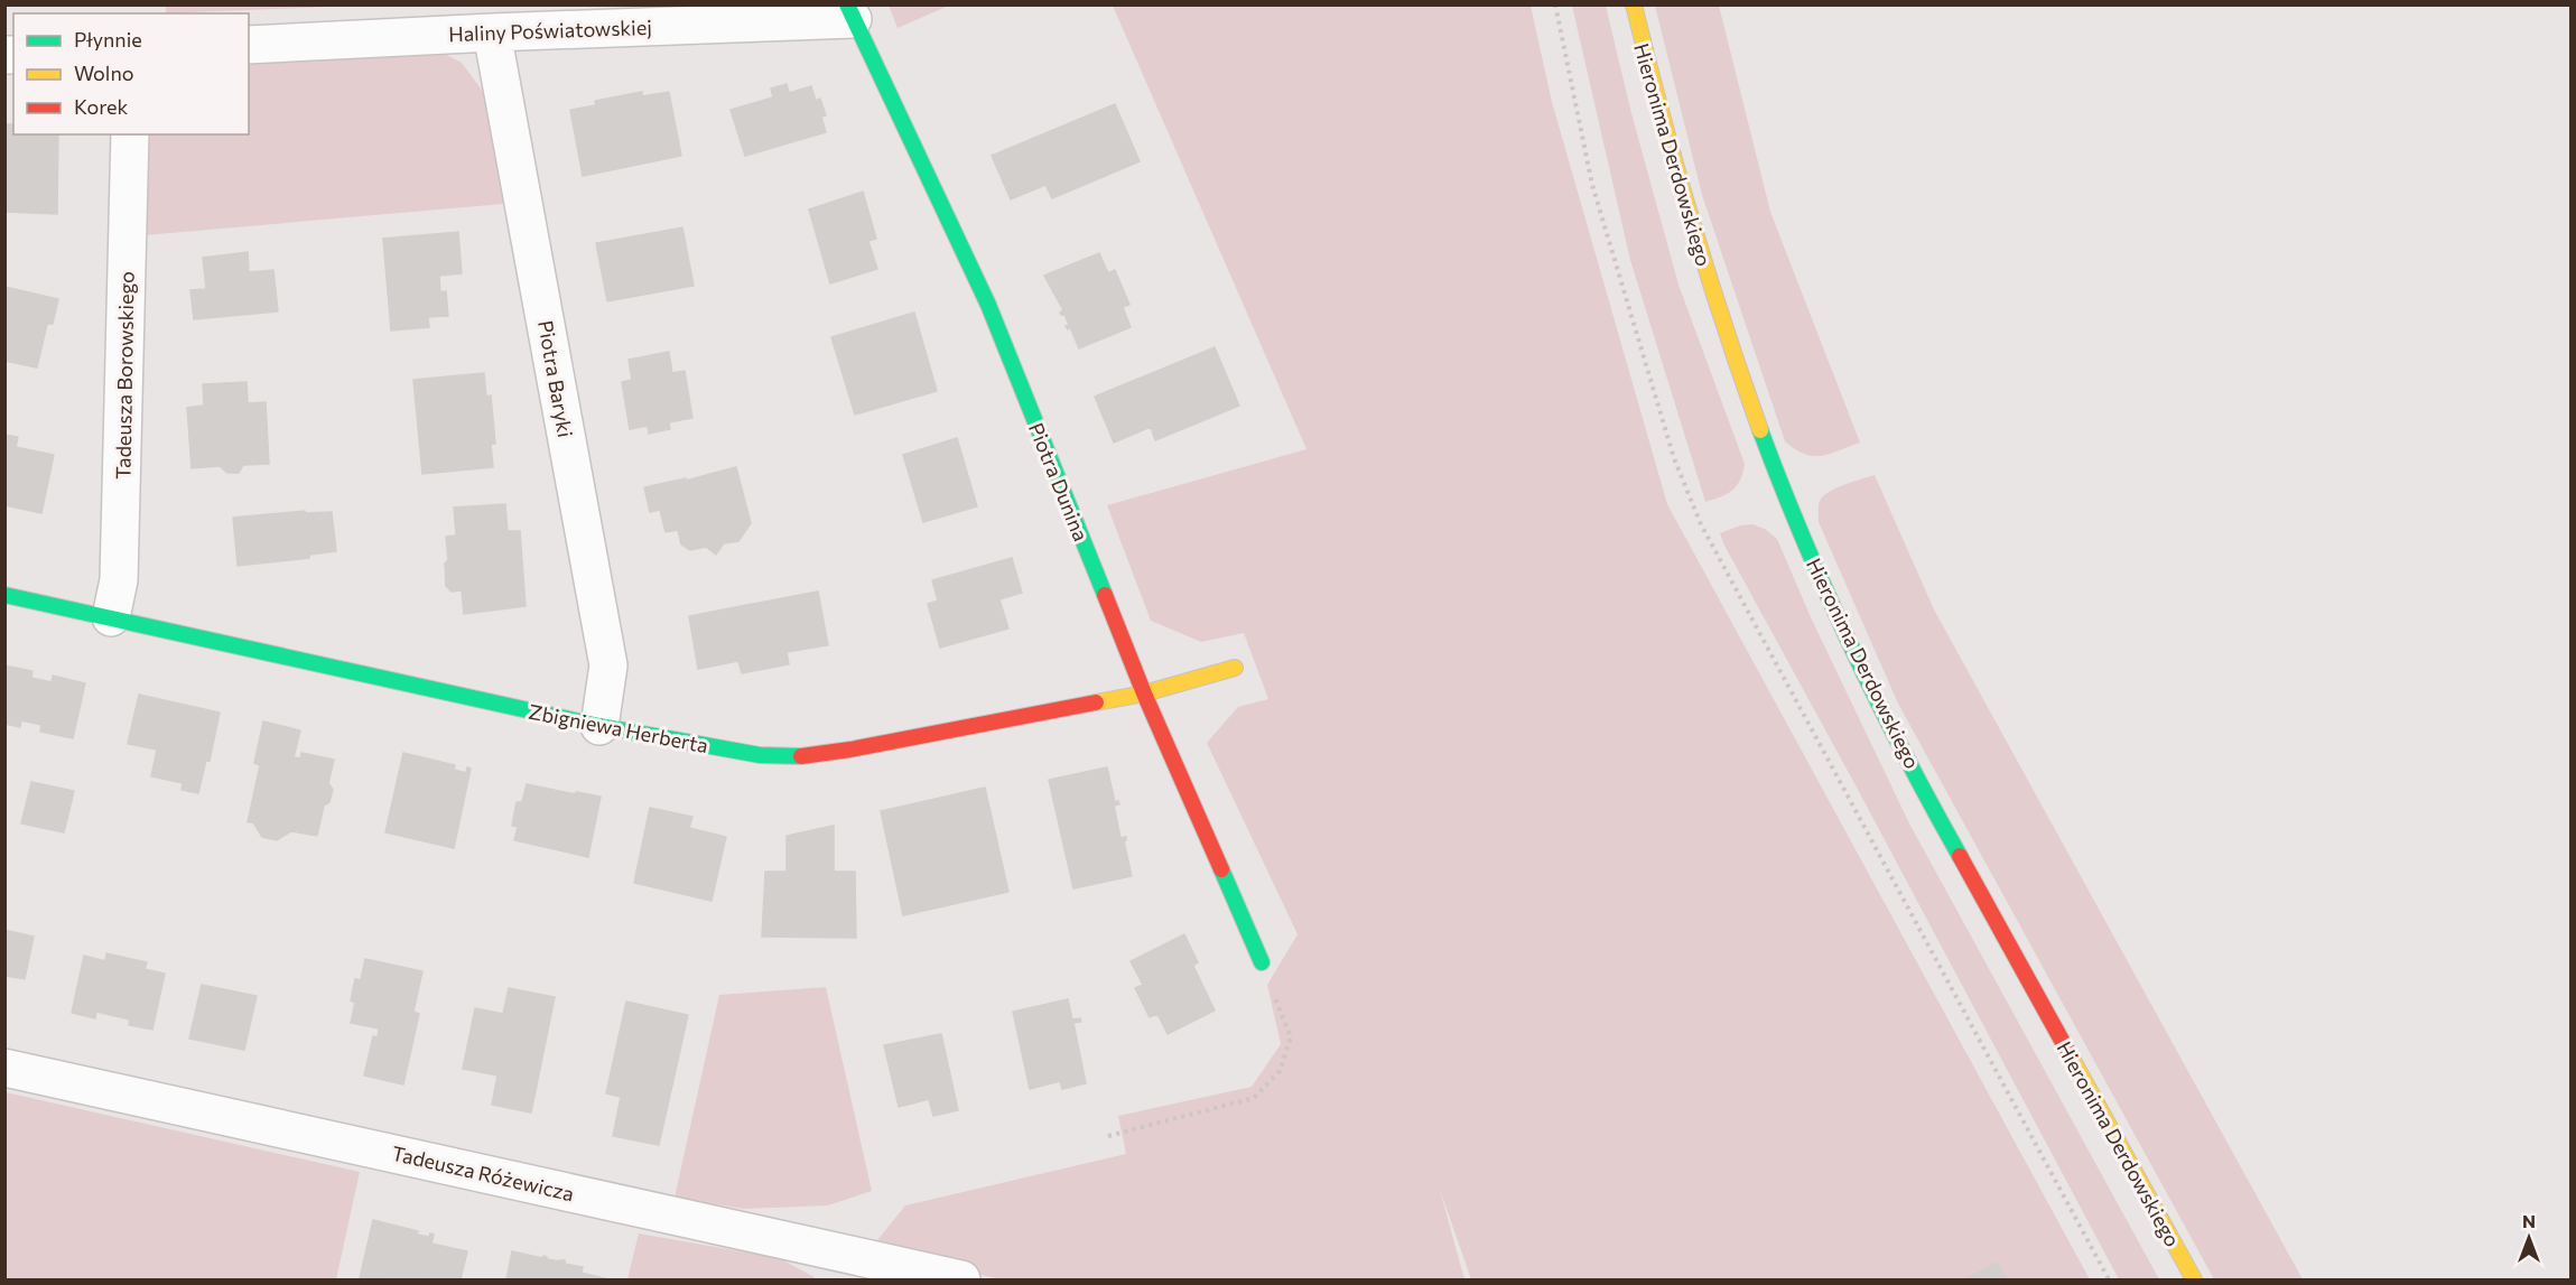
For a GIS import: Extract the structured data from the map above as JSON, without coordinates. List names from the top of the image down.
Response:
{
  "streets": {
    "street": [
      "Haliny Poświatowskiej",
      "Hieronima Derdowskiego",
      "Tadeusza Borowskiego",
      "Piotra Baryki",
      "Piotra Dunina",
      "Zbigniewa Herberta",
      "Tadeusza Różewicza"
    ]
  },
  "crossings": [
    ["Haliny Poświatowskiej", "Piotra Baryki"],
    ["Haliny Poświatowskiej", "Piotra Dunina"],
    ["Tadeusza Borowskiego", "Zbigniewa Herberta"],
    ["Piotra Baryki", "Zbigniewa Herberta"],
    ["Piotra Dunina", "Zbigniewa Herberta"]
  ],
  "legend": ["Płynnie", "Wolno", "Korek"],
  "north": "top"
}
